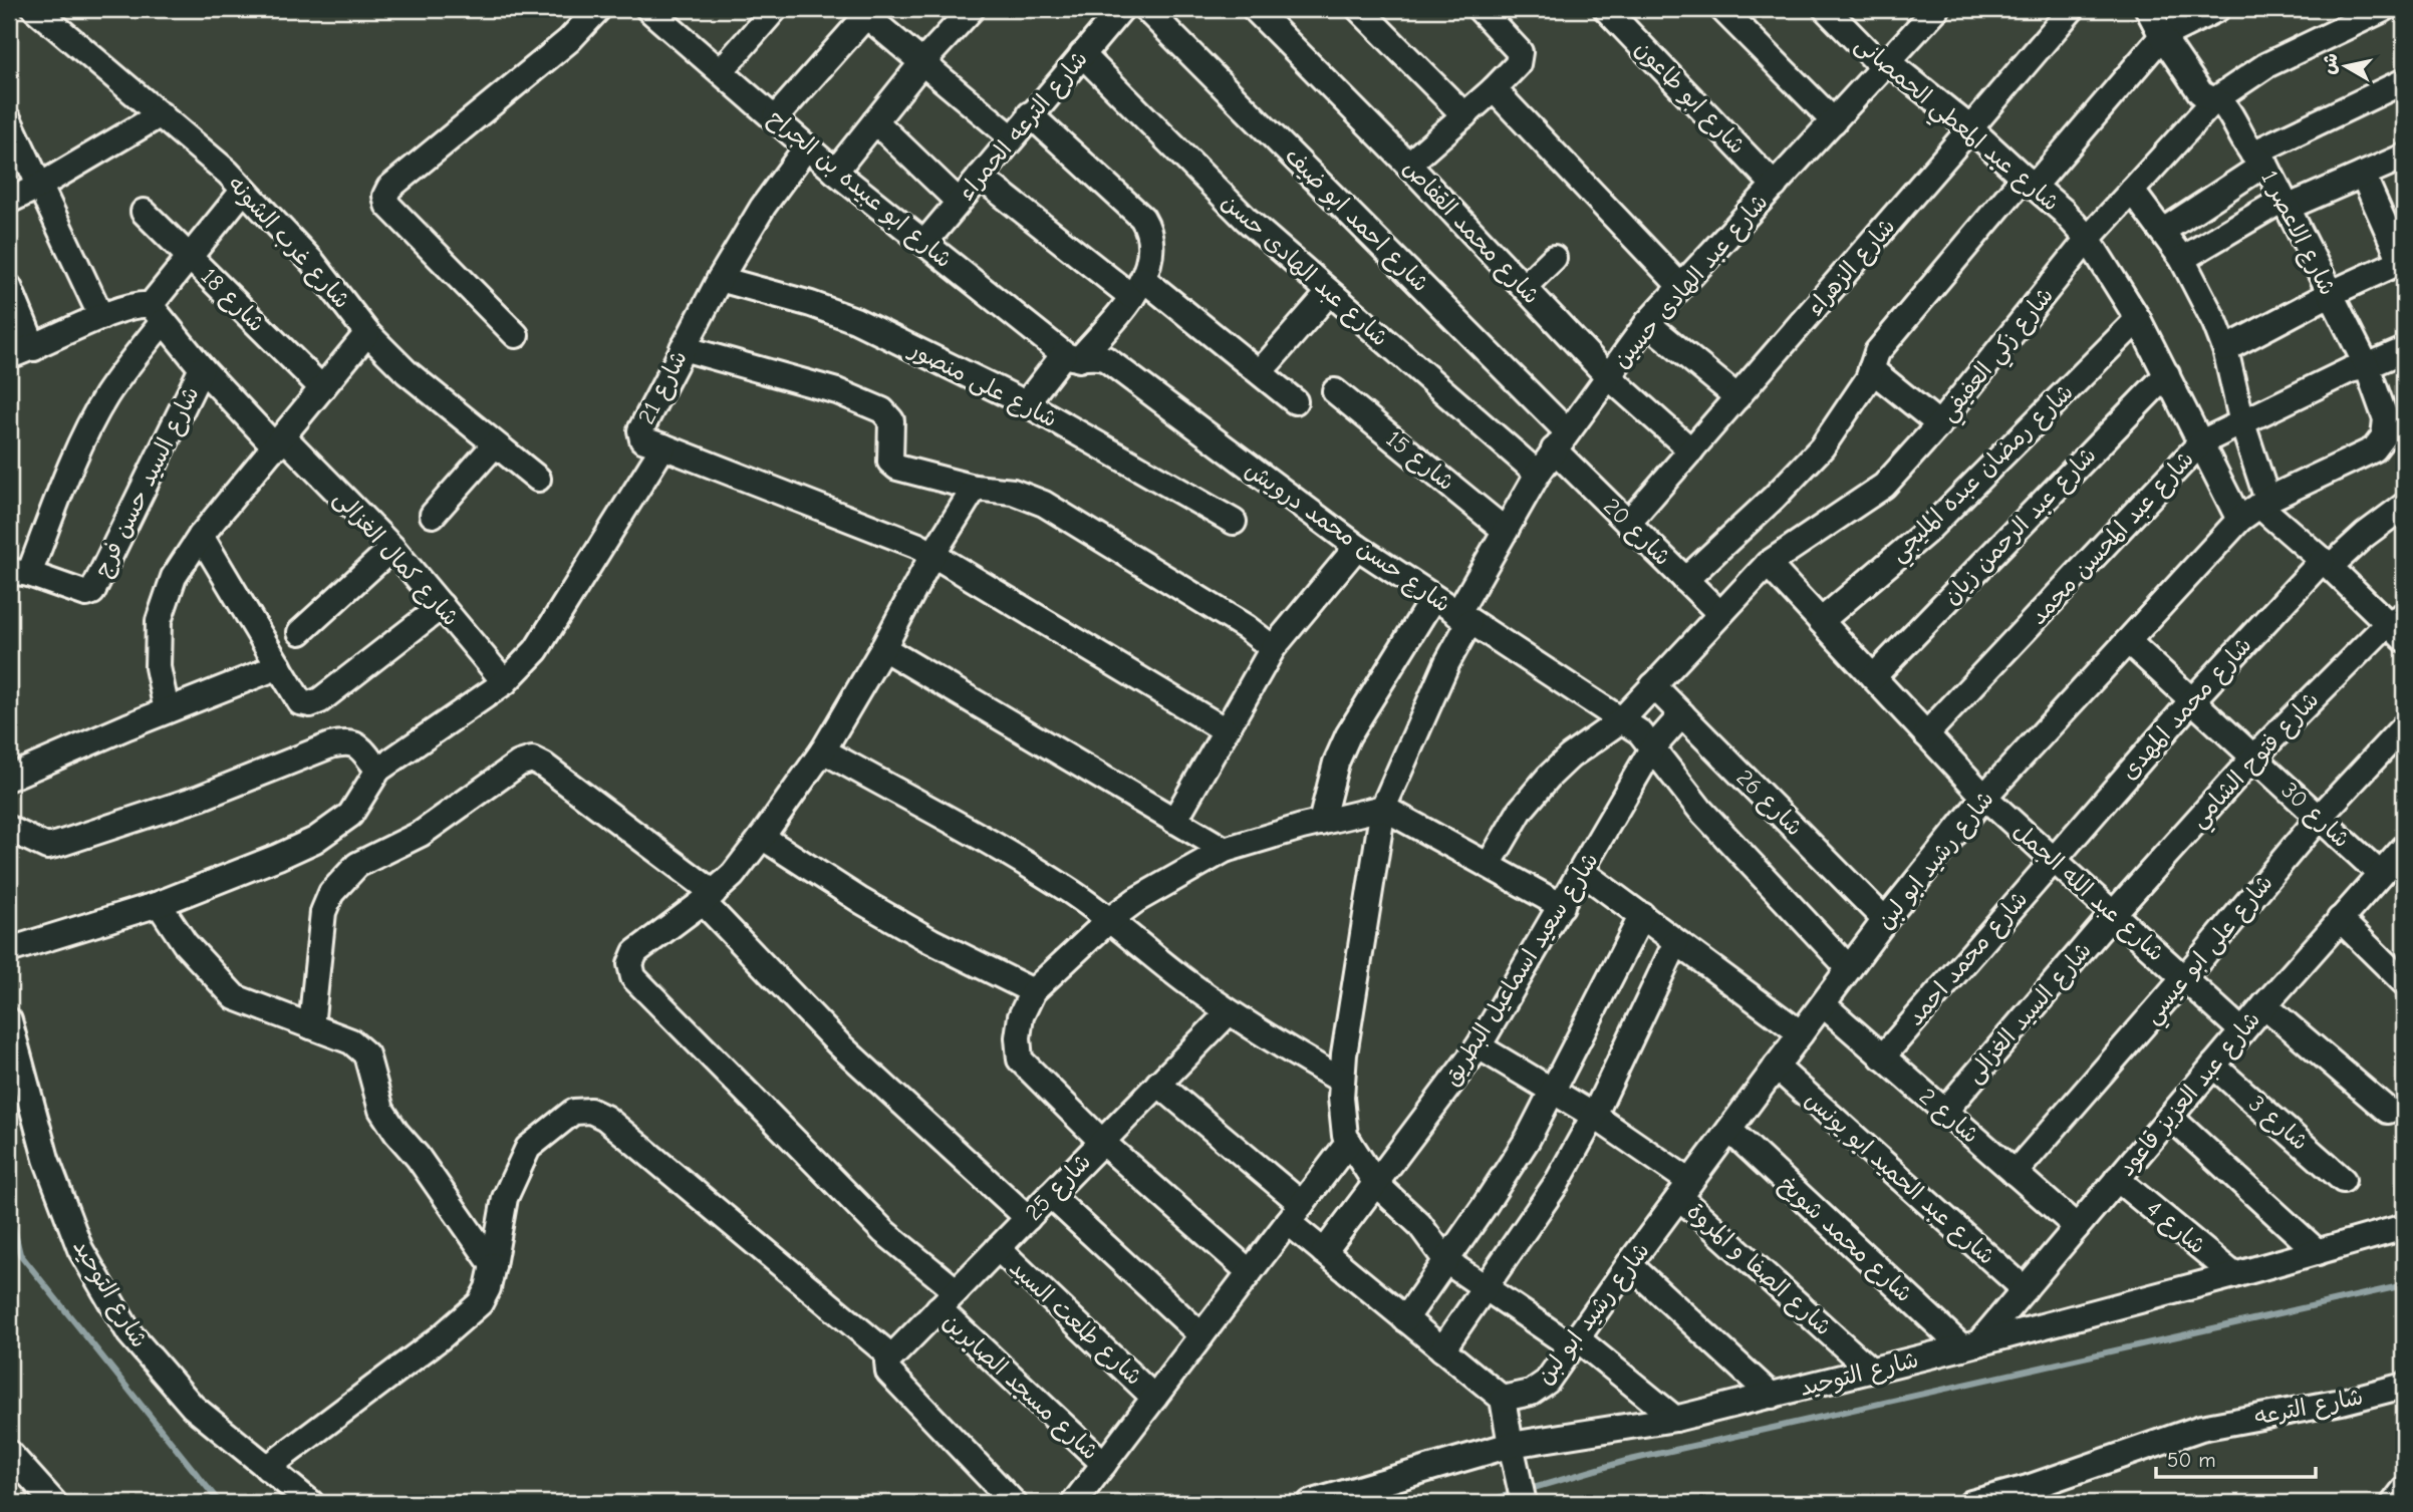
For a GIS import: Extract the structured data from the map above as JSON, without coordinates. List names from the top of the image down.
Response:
{
  "streets": {
    "street": [
      "شارع ابو طاعون",
      "شارع عبد المعطي الحمصانى",
      "شارع الترعه الحمراء",
      "شارع ابو عبيده بن الجراح",
      "شارع احمد ابو ضيف",
      "شارع محمد القفاص",
      "شارع الاعصر 1",
      "شارع غرب الشونه",
      "شارع الزهراء",
      "شارع عبد الهادى حسن",
      "شارع عبد الهادى حسين",
      "شارع 18",
      "شارع زكي العفيفي",
      "شارع على منصور",
      "شارع 21",
      "شارع 15",
      "شارع رمضان عبده المليجي",
      "شارع السيد حسن فرج",
      "شارع عبد الرحمن زيان",
      "شارع 20",
      "شارع حسن محمد درويش",
      "شارع عبد المحسن محمد",
      "شارع كمال الغزالى",
      "شارع محمد المهدى",
      "شارع فتوح الشامي",
      "شارع 26",
      "شارع 30",
      "شارع رشيد ابو لبن",
      "شارع عبد الله الجمل",
      "شارع على ابو عيسي",
      "شارع محمد احمد",
      "شارع سعيد اسماعيل البطريق",
      "شارع السيد الغزالى",
      "شارع عبد العزيز قاعود",
      "شارع 2",
      "شارع 3",
      "شارع عبد الحميد ابو يونس",
      "شارع 25",
      "شارع 4",
      "شارع محمد شويخ",
      "شارع الصفا و المروة",
      "شارع التوحيد",
      "شارع طلعت السيد",
      "شارع مسجد الصابرين",
      "شارع الترعه"
    ]
  },
  "crossings": [
    ["شارع ابو طاعون", "شارع عبد الهادى حسين"],
    ["شارع عبد المعطي الحمصانى", "شارع الزهراء"],
    ["شارع عبد المعطي الحمصانى", "شارع عبد الهادى حسين"],
    ["شارع عبد المعطي الحمصانى", "شارع زكي العفيفي"],
    ["شارع عبد المعطي الحمصانى", "شارع رمضان عبده المليجي"],
    ["شارع عبد المعطي الحمصانى", "شارع عبد الرحمن زيان"],
    ["شارع عبد المعطي الحمصانى", "شارع عبد المحسن محمد"],
    ["شارع عبد المعطي الحمصانى", "شارع رشيد ابو لبن"],
    ["شارع الترعه الحمراء", "شارع ابو عبيده بن الجراح"],
    ["شارع الترعه الحمراء", "شارع عبد الهادى حسن"],
    ["شارع ابو عبيده بن الجراح", "شارع 21"],
    ["شارع ابو عبيده بن الجراح", "شارع حسن محمد درويش"],
    ["شارع احمد ابو ضيف", "شارع عبد الهادى حسين"],
    ["شارع احمد ابو ضيف", "شارع 20"],
    ["شارع محمد القفاص", "شارع الزهراء"],
    ["شارع محمد القفاص", "شارع عبد الهادى حسين"],
    ["شارع الاعصر 1", "شارع زكي العفيفي"],
    ["شارع الاعصر 1", "شارع عبد المحسن محمد"],
    ["شارع الاعصر 1", "شارع رشيد ابو لبن"],
    ["شارع الزهراء", "شارع 20"],
    ["شارع عبد الهادى حسن", "شارع عبد الهادى حسين"],
    ["شارع عبد الهادى حسين", "شارع 15"],
    ["شارع عبد الهادى حسين", "شارع 20"],
    ["شارع عبد الهادى حسين", "شارع حسن محمد درويش"],
    ["شارع زكي العفيفي", "شارع 20"],
    ["شارع زكي العفيفي", "شارع حسن محمد درويش"],
    ["شارع زكي العفيفي", "شارع 26"],
    ["شارع زكي العفيفي", "شارع عبد الله الجمل"],
    ["شارع على منصور", "شارع 21"],
    ["شارع 21", "شارع كمال الغزالى"],
    ["شارع رمضان عبده المليجي", "شارع عبد الله الجمل"],
    ["شارع السيد حسن فرج", "شارع كمال الغزالى"],
    ["شارع عبد الرحمن زيان", "شارع عبد الله الجمل"],
    ["شارع حسن محمد درويش", "شارع رشيد ابو لبن"],
    ["شارع حسن محمد درويش", "شارع سعيد اسماعيل البطريق"],
    ["شارع عبد المحسن محمد", "شارع رشيد ابو لبن"],
    ["شارع عبد المحسن محمد", "شارع عبد الله الجمل"],
    ["شارع محمد المهدى", "شارع 30"],
    ["شارع محمد المهدى", "شارع عبد الله الجمل"],
    ["شارع محمد المهدى", "شارع محمد احمد"],
    ["شارع فتوح الشامي", "شارع 30"],
    ["شارع فتوح الشامي", "شارع عبد الله الجمل"],
    ["شارع فتوح الشامي", "شارع السيد الغزالى"],
    ["شارع 26", "شارع رشيد ابو لبن"],
    ["شارع 26", "شارع سعيد اسماعيل البطريق"],
    ["شارع 30", "شارع رشيد ابو لبن"],
    ["شارع 30", "شارع على ابو عيسي"],
    ["شارع 30", "شارع عبد العزيز قاعود"],
    ["شارع رشيد ابو لبن", "شارع عبد الله الجمل"],
    ["شارع رشيد ابو لبن", "شارع 2"],
    ["شارع رشيد ابو لبن", "شارع عبد الحميد ابو يونس"],
    ["شارع رشيد ابو لبن", "شارع محمد شويخ"],
    ["شارع رشيد ابو لبن", "شارع الصفا و المروة"],
    ["شارع عبد الله الجمل", "شارع على ابو عيسي"],
    ["شارع عبد الله الجمل", "شارع محمد احمد"],
    ["شارع عبد الله الجمل", "شارع السيد الغزالى"],
    ["شارع عبد الله الجمل", "شارع عبد العزيز قاعود"],
    ["شارع على ابو عيسي", "شارع 2"],
    ["شارع محمد احمد", "شارع 2"],
    ["شارع سعيد اسماعيل البطريق", "شارع الصفا و المروة"],
    ["شارع السيد الغزالى", "شارع 2"],
    ["شارع عبد العزيز قاعود", "شارع 2"],
    ["شارع عبد العزيز قاعود", "شارع 3"],
    ["شارع عبد العزيز قاعود", "شارع عبد الحميد ابو يونس"],
    ["شارع عبد العزيز قاعود", "شارع 4"],
    ["شارع عبد العزيز قاعود", "شارع محمد شويخ"],
    ["شارع عبد العزيز قاعود", "شارع التوحيد"],
    ["شارع 25", "شارع طلعت السيد"],
    ["شارع 25", "شارع مسجد الصابرين"],
    ["شارع 4", "شارع التوحيد"],
    ["شارع محمد شويخ", "شارع التوحيد"],
    ["شارع الصفا و المروة", "شارع التوحيد"]
  ],
  "scale_bar": "50 m",
  "north": "left"
}
